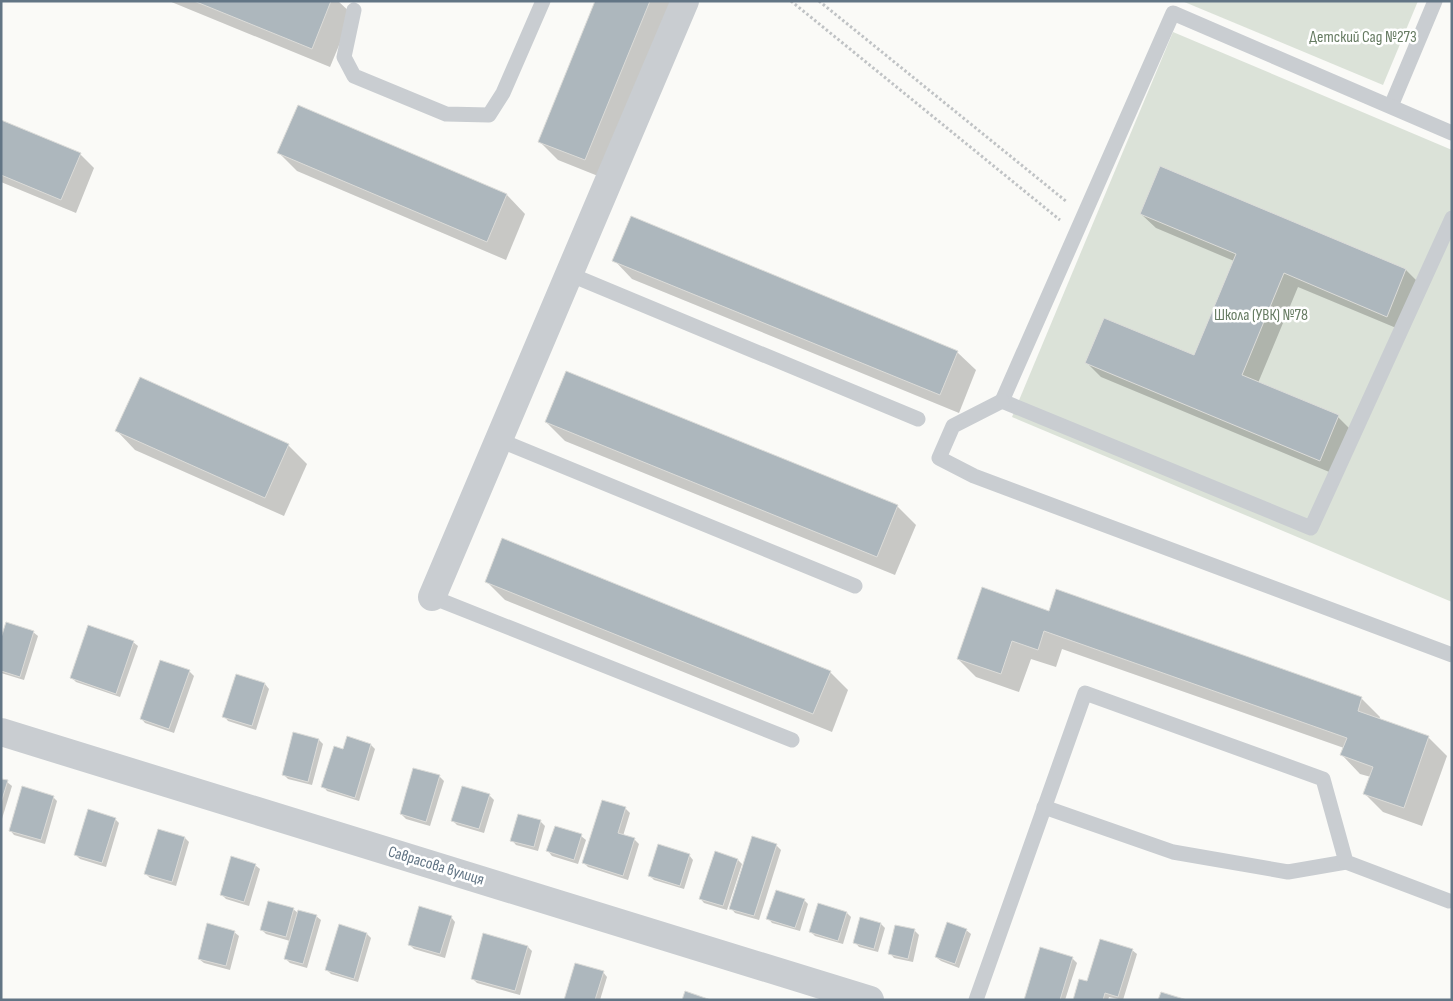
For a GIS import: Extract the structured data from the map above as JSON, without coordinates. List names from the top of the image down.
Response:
{
  "streets": {
    "street": ["Саврасова вулиця"]
  },
  "parks": ["Детский Сад №273", "Школа (УВК) №78"]
}
